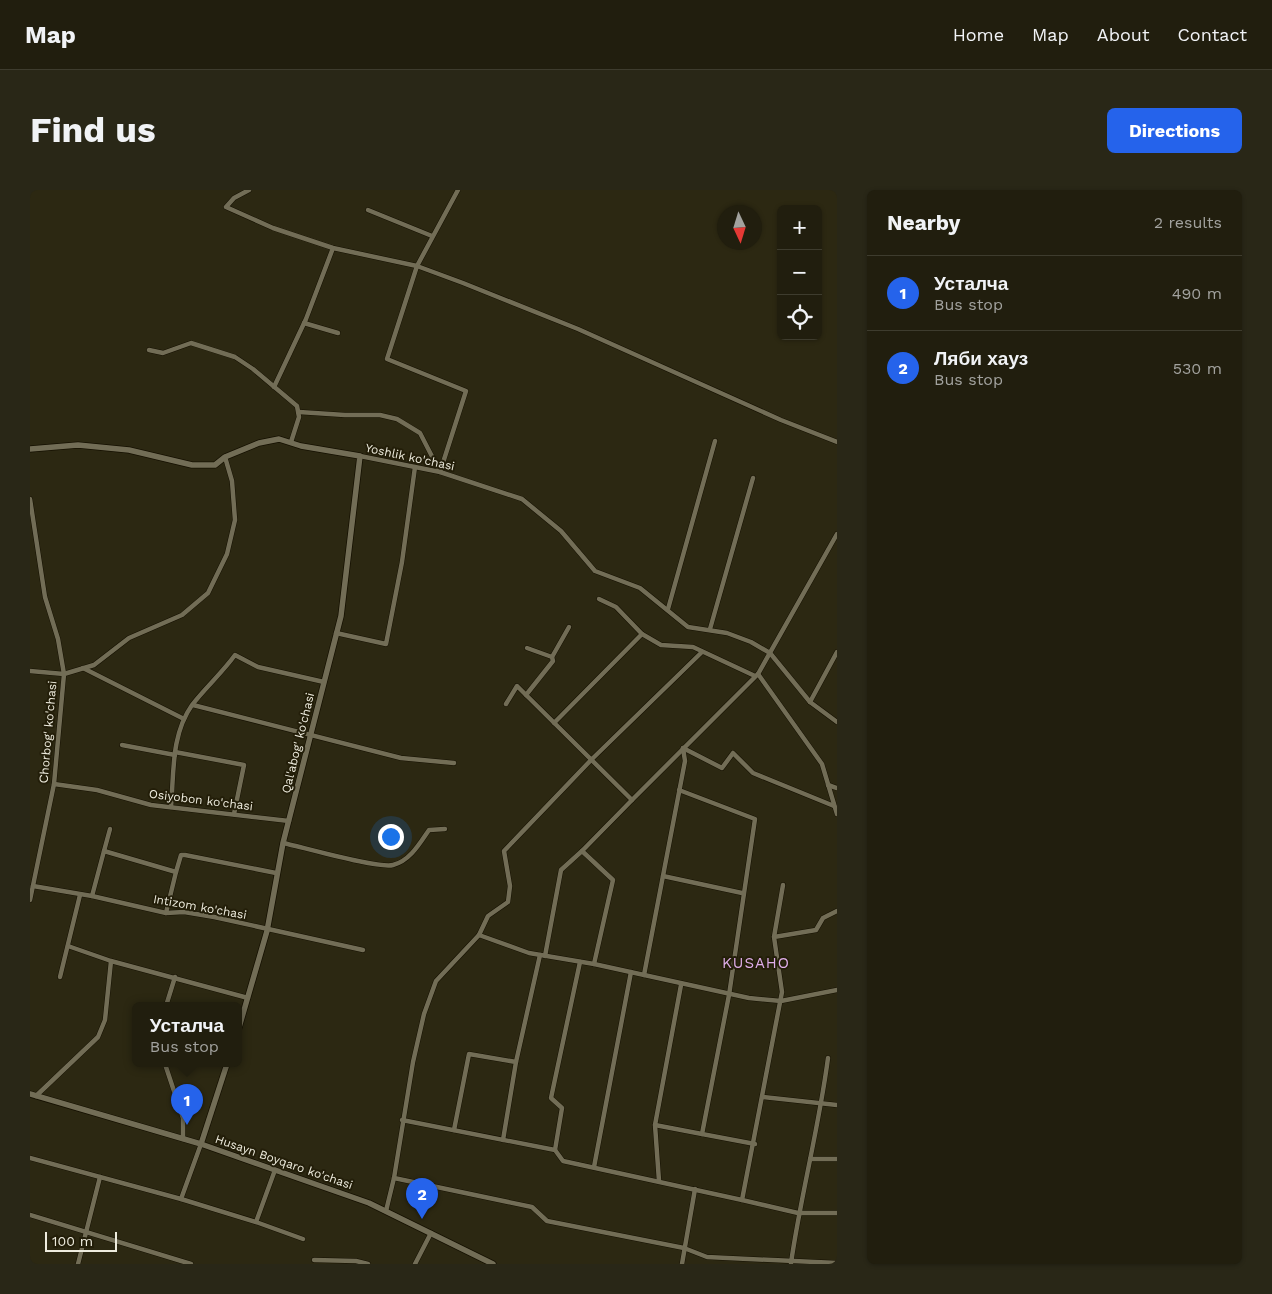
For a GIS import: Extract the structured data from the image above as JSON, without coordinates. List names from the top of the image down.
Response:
{
  "streets": {
    "street": [
      "Yoshlik ko'chasi",
      "Сhorbog' ko'chasi",
      "Qal'abog' ko'chasi",
      "Osiyobon ko'chasi",
      "Intizom ko'chasi",
      "Husayn Boyqaro ko'chasi"
    ]
  },
  "crossings": [
    ["Yoshlik ko'chasi", "Сhorbog' ko'chasi"],
    ["Yoshlik ko'chasi", "Qal'abog' ko'chasi"],
    ["Сhorbog' ko'chasi", "Osiyobon ko'chasi"],
    ["Сhorbog' ko'chasi", "Intizom ko'chasi"],
    ["Qal'abog' ko'chasi", "Osiyobon ko'chasi"],
    ["Qal'abog' ko'chasi", "Intizom ko'chasi"]
  ],
  "districts": ["KUSAHO"],
  "scale_bar": "100 m",
  "north": "bottom",
  "page": {
    "header": "Map",
    "nav": [
      "Home",
      "Map",
      "About",
      "Contact"
    ],
    "buttons": "Directions",
    "title": "Find us",
    "heading": ["Nearby", "2 results"],
    "map_buttons": ["+", "−"],
    "list": [
      {
        "mark": "1",
        "name": "Усталча",
        "note": "Bus stop",
        "value": "490 m"
      },
      {
        "mark": "2",
        "name": "Ляби хауз",
        "note": "Bus stop",
        "value": "530 m"
      }
    ],
    "popup": ["Усталча", "Bus stop"],
    "pins": ["1", "2"],
    "scale": "100 m"
  }
}
